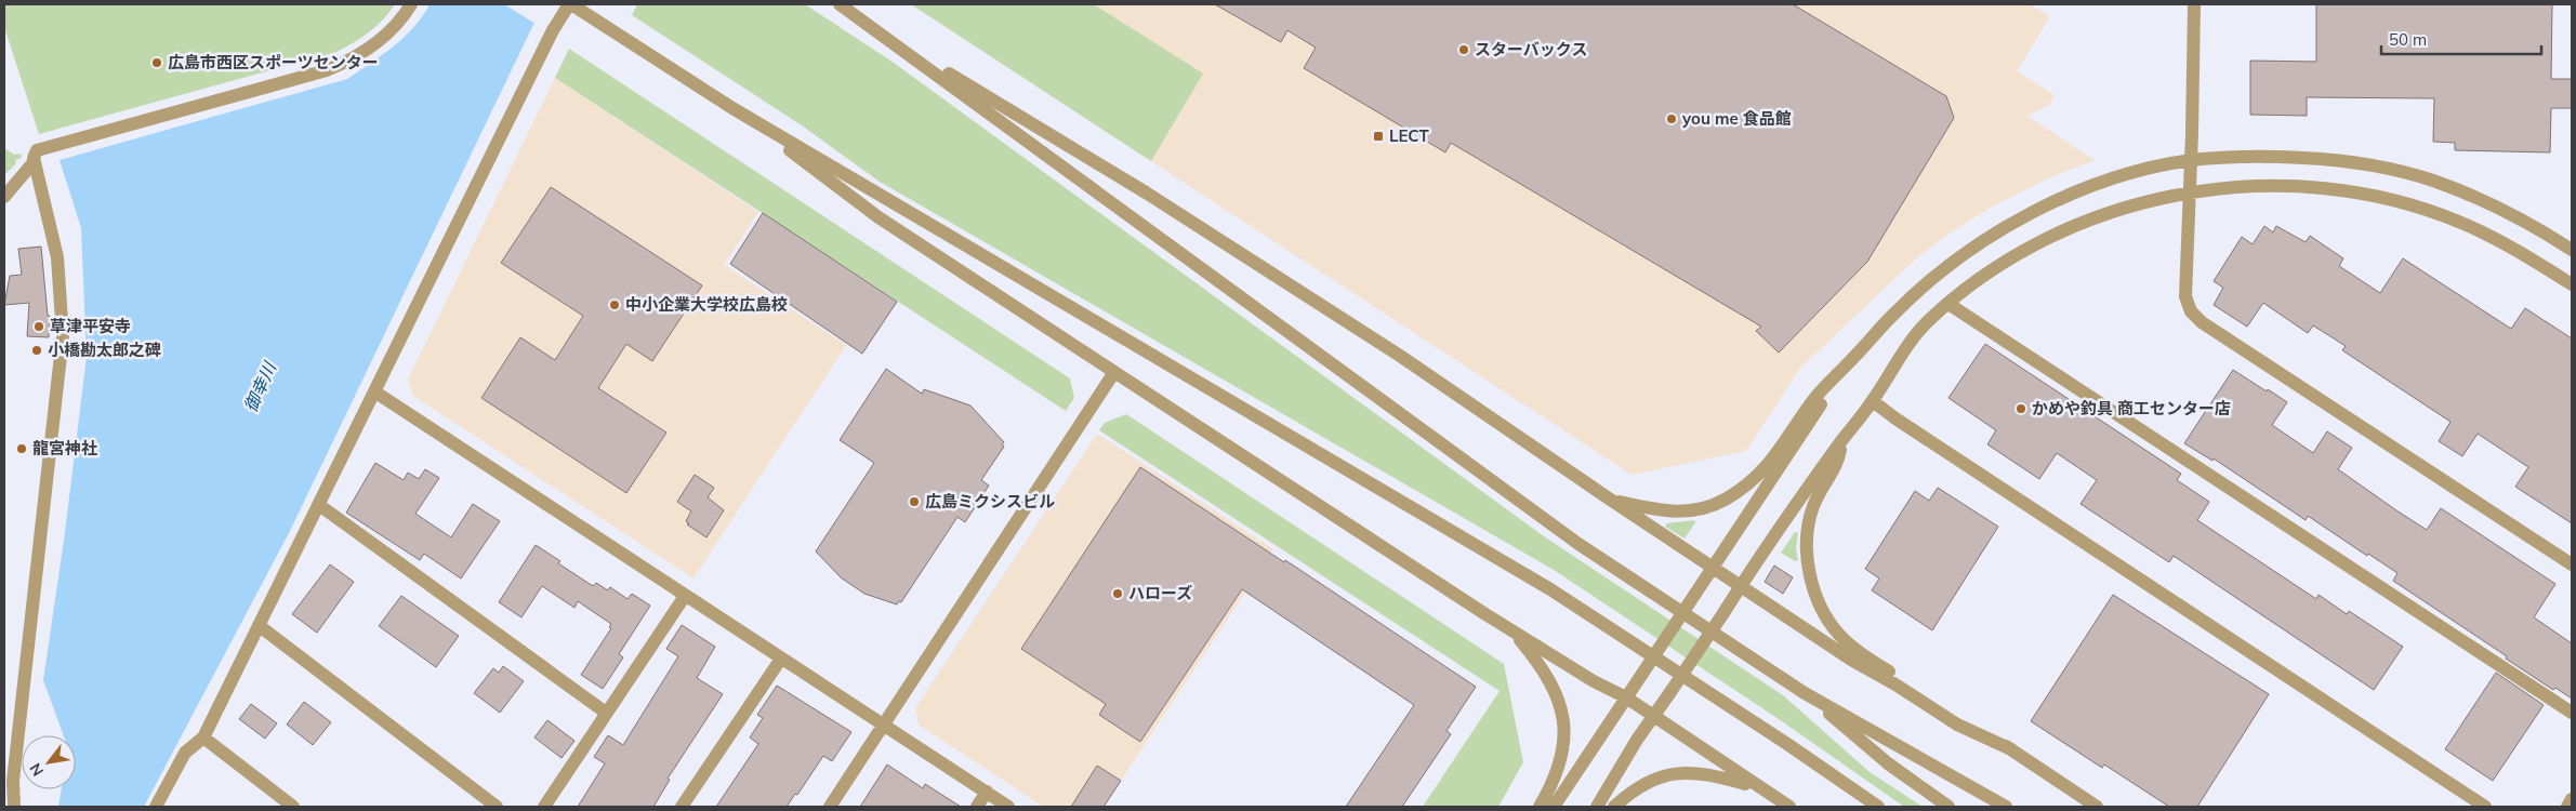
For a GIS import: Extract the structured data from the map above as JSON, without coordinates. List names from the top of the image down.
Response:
{
  "water": ["御幸川"],
  "places": {
    "other": [
      "スターバックス",
      "広島市西区スポーツセンター",
      "you me 食品館",
      "中小企業大学校広島校",
      "草津平安寺",
      "小橋勘太郎之碑",
      "かめや釣具 商工センター店",
      "龍宮神社",
      "広島ミクシスビル",
      "ハローズ"
    ],
    "transit": ["LECT"]
  },
  "scale_bar": "50 m",
  "north": "bottom left"
}
